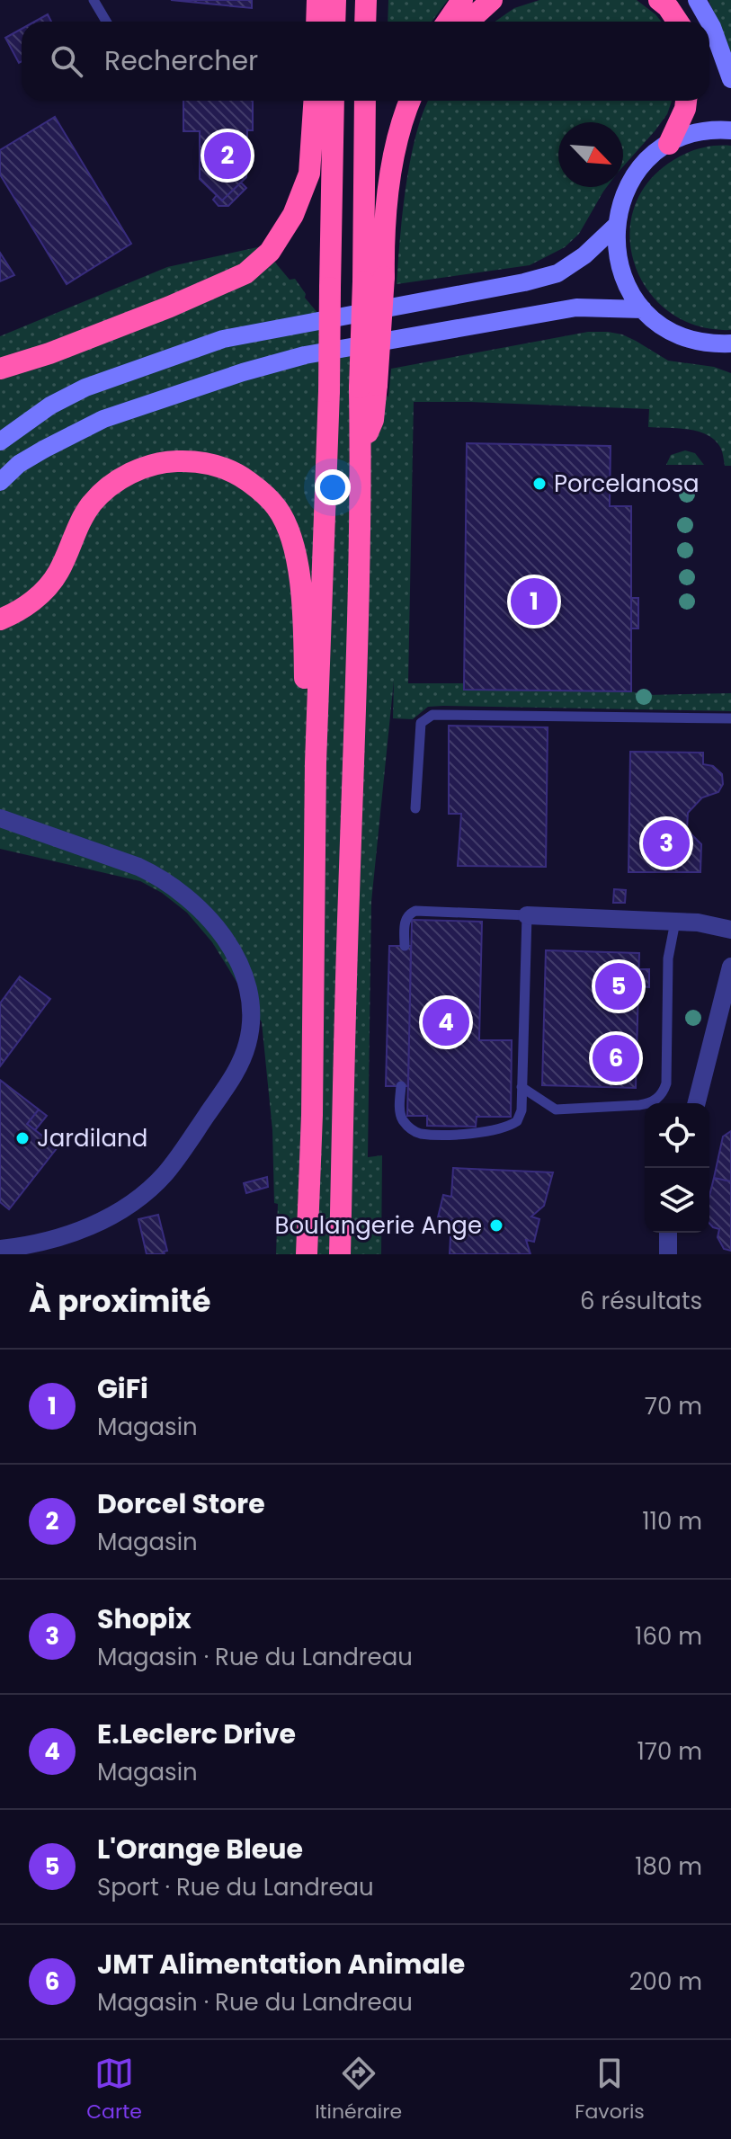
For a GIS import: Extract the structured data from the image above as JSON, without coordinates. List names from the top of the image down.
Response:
{
  "places": ["Porcelanosa", "Jardiland", "Boulangerie Ange"],
  "north": "bottom right",
  "page": {
    "search": "Rechercher",
    "pins": [
      "2",
      "1",
      "3",
      "5",
      "4",
      "6"
    ],
    "heading": ["À proximité", "6 résultats"],
    "list": [
      {
        "mark": "1",
        "name": "GiFi",
        "note": "Magasin",
        "value": "70 m"
      },
      {
        "mark": "2",
        "name": "Dorcel Store",
        "note": "Magasin",
        "value": "110 m"
      },
      {
        "mark": "3",
        "name": "Shopix",
        "note": "Magasin · Rue du Landreau",
        "value": "160 m"
      },
      {
        "mark": "4",
        "name": "E.Leclerc Drive",
        "note": "Magasin",
        "value": "170 m"
      },
      {
        "mark": "5",
        "name": "L'Orange Bleue",
        "note": "Sport · Rue du Landreau",
        "value": "180 m"
      },
      {
        "mark": "6",
        "name": "JMT Alimentation Animale",
        "note": "Magasin · Rue du Landreau",
        "value": "200 m"
      }
    ],
    "nav": ["Carte", "Itinéraire", "Favoris"]
  }
}
